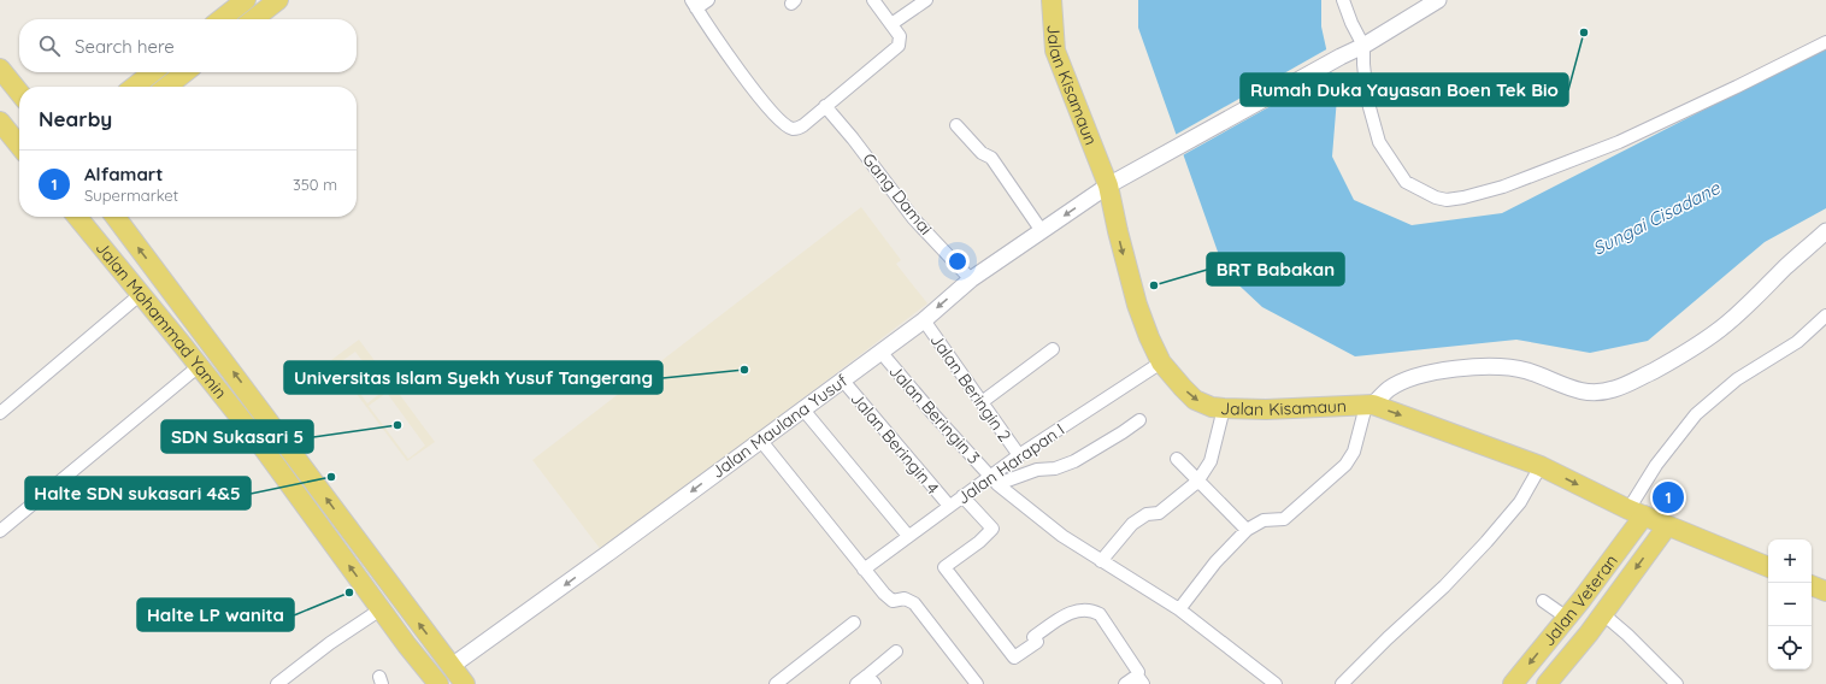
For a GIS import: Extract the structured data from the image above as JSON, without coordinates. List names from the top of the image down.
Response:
{
  "streets": {
    "main road": ["Jalan Kisamaun", "Jalan Mohammad Yamin", "Jalan Veteran"],
    "street": [
      "Gang Damai",
      "Jalan Beringin 2",
      "Jalan Beringin 3",
      "Jalan Maulana Yusuf",
      "Jalan Beringin 4",
      "Jalan Harapan I"
    ]
  },
  "crossings": [
    ["Jalan Kisamaun", "Jalan Maulana Yusuf"],
    ["Jalan Kisamaun", "Jalan Harapan I"],
    ["Jalan Kisamaun", "Jalan Veteran"],
    ["Gang Damai", "Jalan Maulana Yusuf"],
    ["Jalan Mohammad Yamin", "Jalan Maulana Yusuf"],
    ["Jalan Beringin 2", "Jalan Maulana Yusuf"],
    ["Jalan Beringin 2", "Jalan Harapan I"],
    ["Jalan Beringin 3", "Jalan Maulana Yusuf"],
    ["Jalan Beringin 3", "Jalan Harapan I"],
    ["Jalan Maulana Yusuf", "Jalan Beringin 4"],
    ["Jalan Beringin 4", "Jalan Harapan I"]
  ],
  "one_way": ["Jalan Kisamaun", "Jalan Mohammad Yamin", "Jalan Maulana Yusuf"],
  "water": ["Sungai Cisadane"],
  "places": [
    "Rumah Duka Yayasan Boen Tek Bio",
    "BRT Babakan",
    "Universitas Islam Syekh Yusuf Tangerang",
    "SDN Sukasari 5",
    "Halte SDN sukasari 4&5",
    "Halte LP wanita"
  ],
  "page": {
    "search": "Search here",
    "heading": "Nearby",
    "list": [
      {
        "mark": "1",
        "name": "Alfamart",
        "note": "Supermarket",
        "value": "350 m"
      }
    ],
    "pins": "1",
    "map_buttons": ["+", "−"]
  }
}
